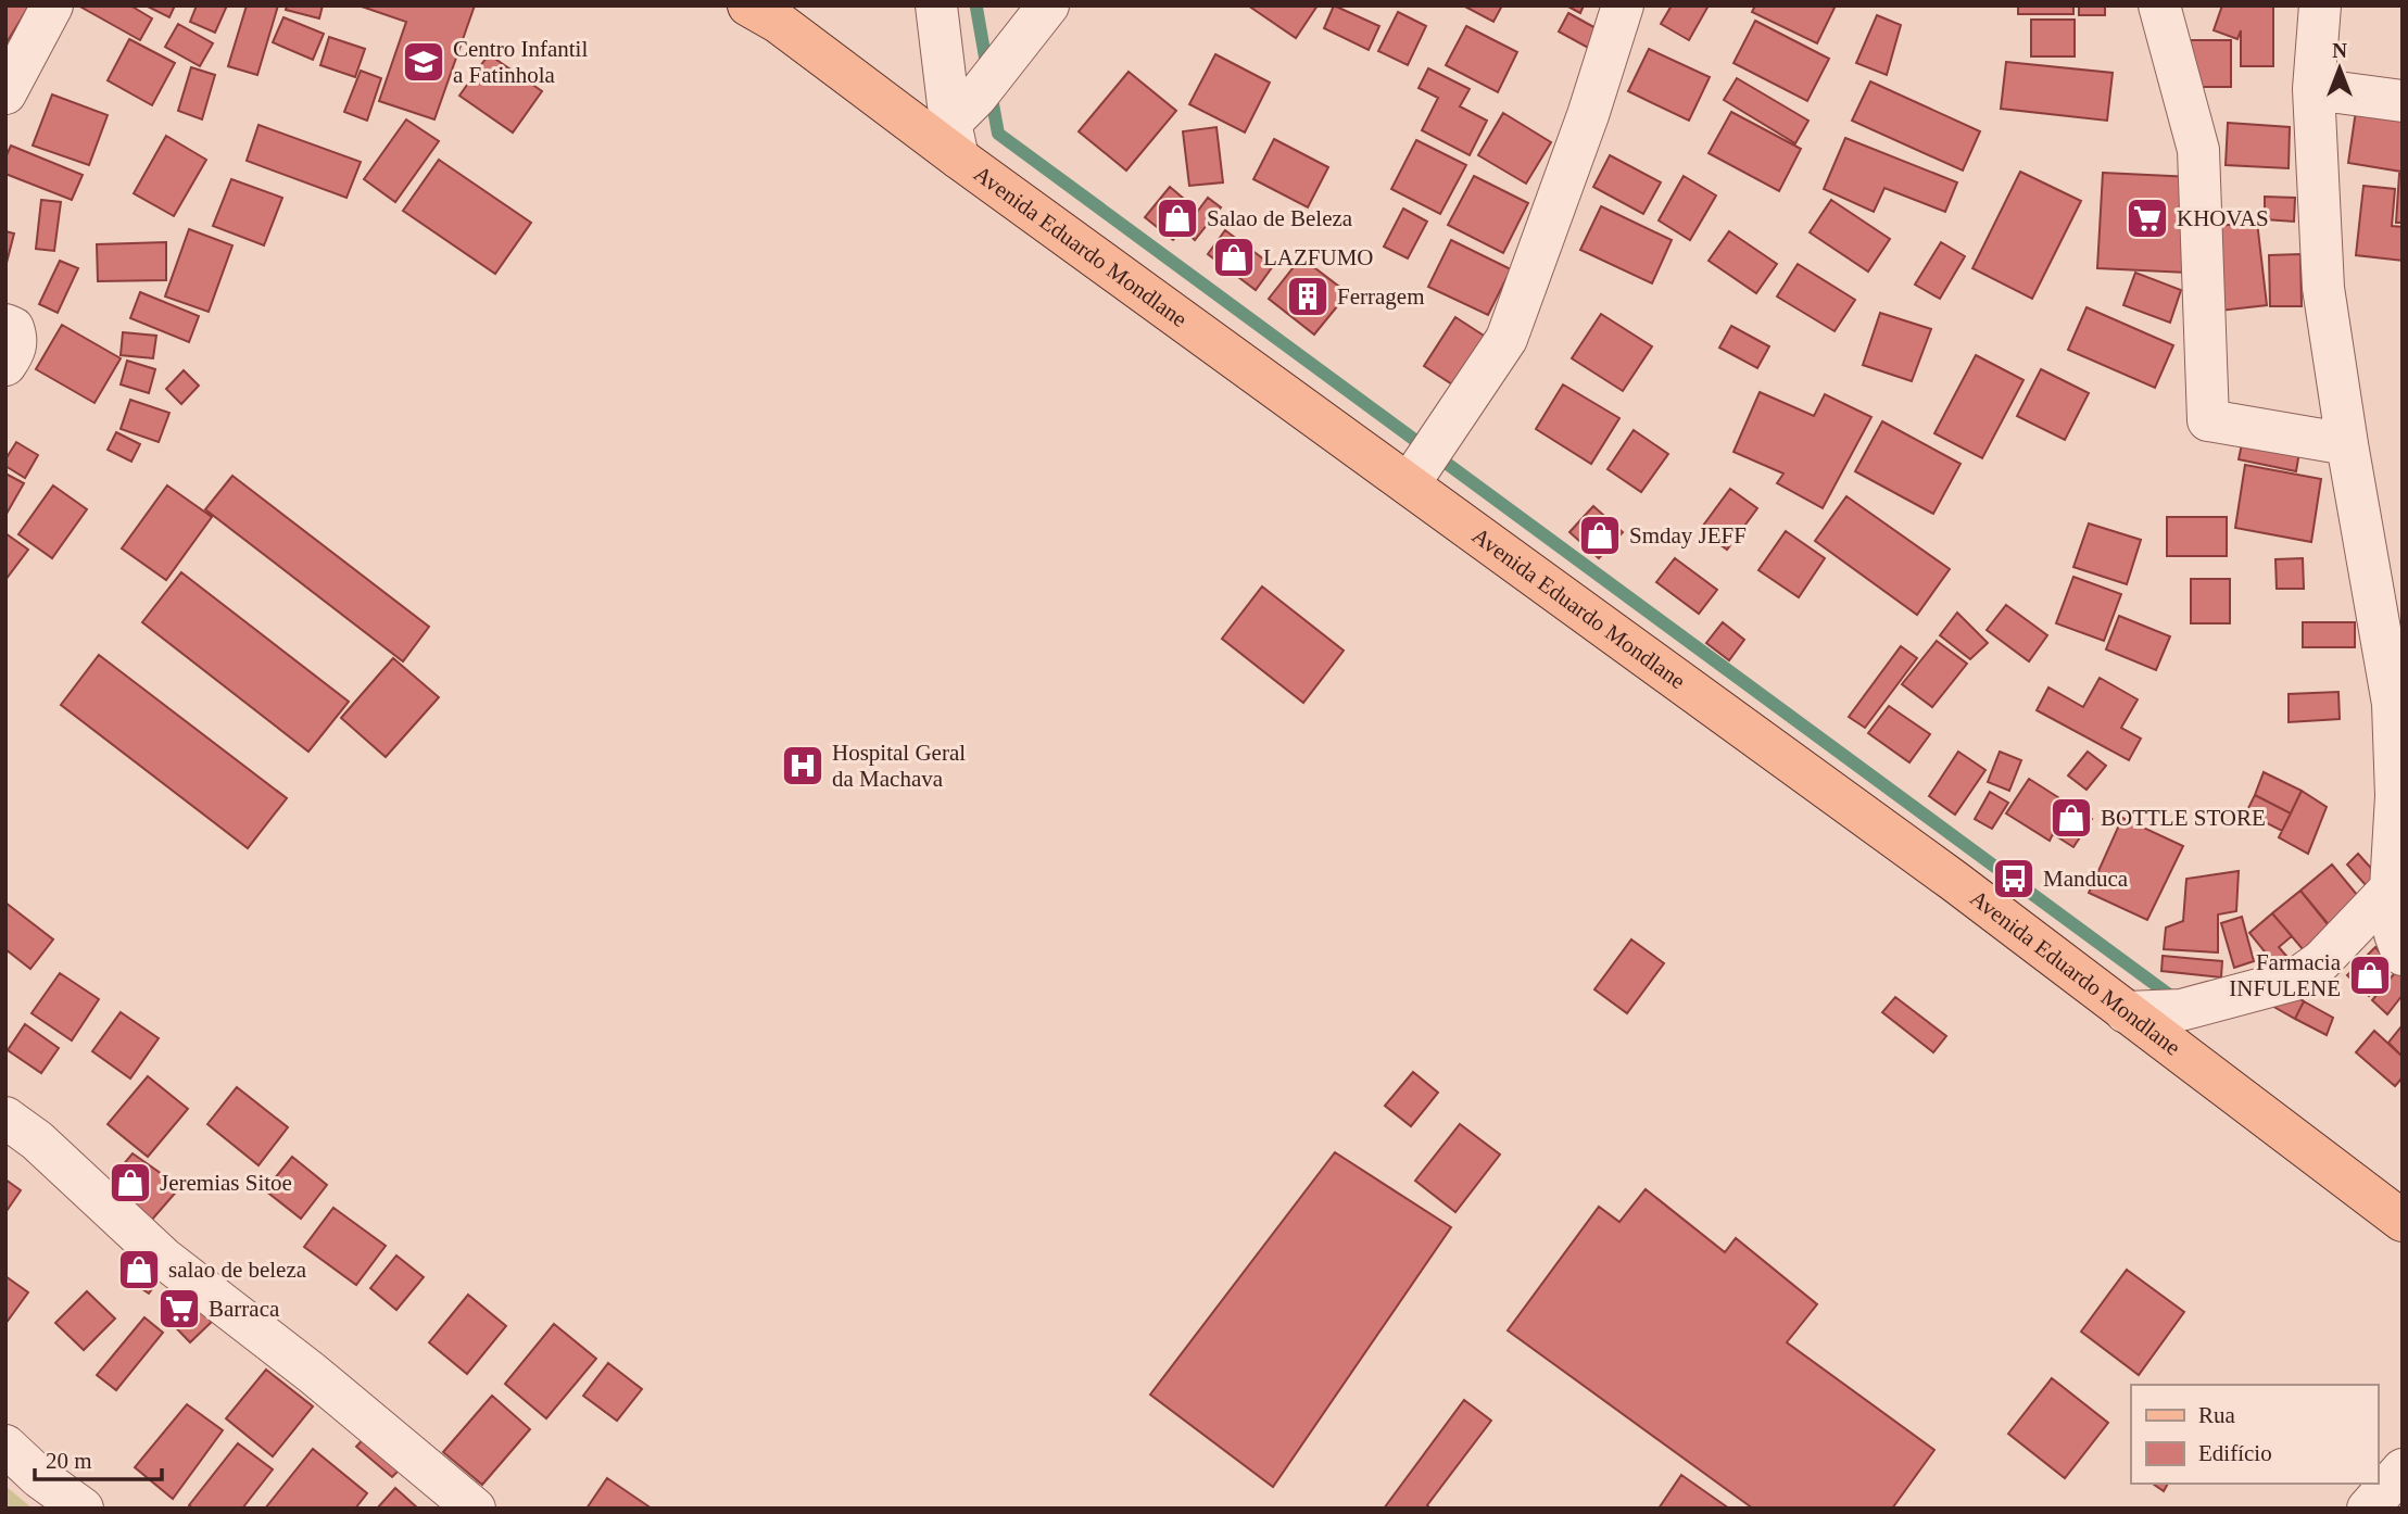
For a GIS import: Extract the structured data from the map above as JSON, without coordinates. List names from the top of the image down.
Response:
{
  "streets": {
    "main road": ["Avenida Eduardo Mondlane"]
  },
  "places": {
    "school or university": ["Centro Infantil a Fatinhola"],
    "shop": [
      "Salao de Beleza",
      "LAZFUMO",
      "Smday JEFF",
      "BOTTLE STORE",
      "Farmacia INFULENE",
      "Jeremias Sitoe",
      "salao de beleza"
    ],
    "supermarket": ["KHOVAS", "Barraca"],
    "building": ["Ferragem"],
    "hospital": ["Hospital Geral da Machava"],
    "bus stop": ["Manduca"]
  },
  "legend": ["Rua", "Edifício"],
  "scale_bar": "20 m",
  "north": "top"
}
